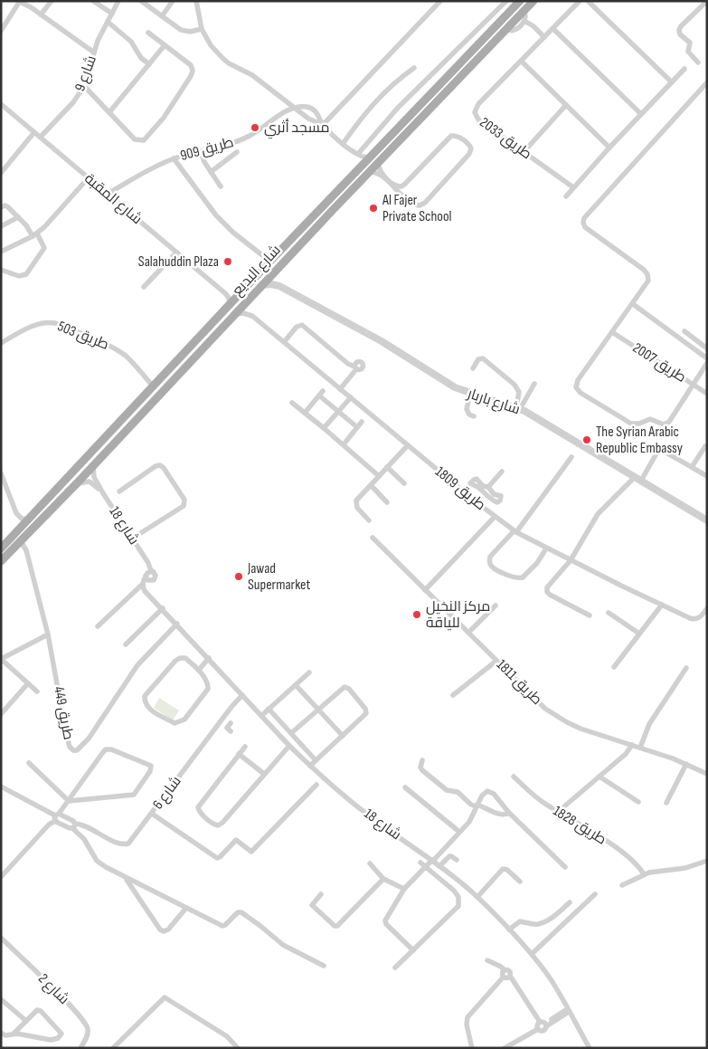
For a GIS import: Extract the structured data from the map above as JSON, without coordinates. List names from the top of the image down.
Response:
{
  "streets": {
    "main road": ["شارع البديع"],
    "street": [
      "شارع 9",
      "طريق 2033",
      "طريق 909",
      "شارع المقبة",
      "طريق 503",
      "طريق 2007",
      "شارع باربار",
      "طريق 1809",
      "شارع 18",
      "طريق 1811",
      "طريق 449",
      "شارع 6",
      "طريق 1828",
      "شارع 2"
    ]
  },
  "crossings": [
    ["شارع 9", "شارع المقبة"],
    ["طريق 909", "شارع المقبة"],
    ["شارع المقبة", "شارع البديع"],
    ["شارع البديع", "طريق 503"],
    ["شارع البديع", "شارع باربار"],
    ["شارع البديع", "شارع 18"],
    ["شارع البديع", "طريق 449"],
    ["شارع 18", "طريق 449"],
    ["شارع 18", "شارع 6"]
  ],
  "places": [
    "مسجد أثري",
    "Al Fajer Private School",
    "Salahuddin Plaza",
    "The Syrian Arabic Republic Embassy",
    "Jawad Supermarket",
    "مركز النخيل للياقة"
  ]
}
